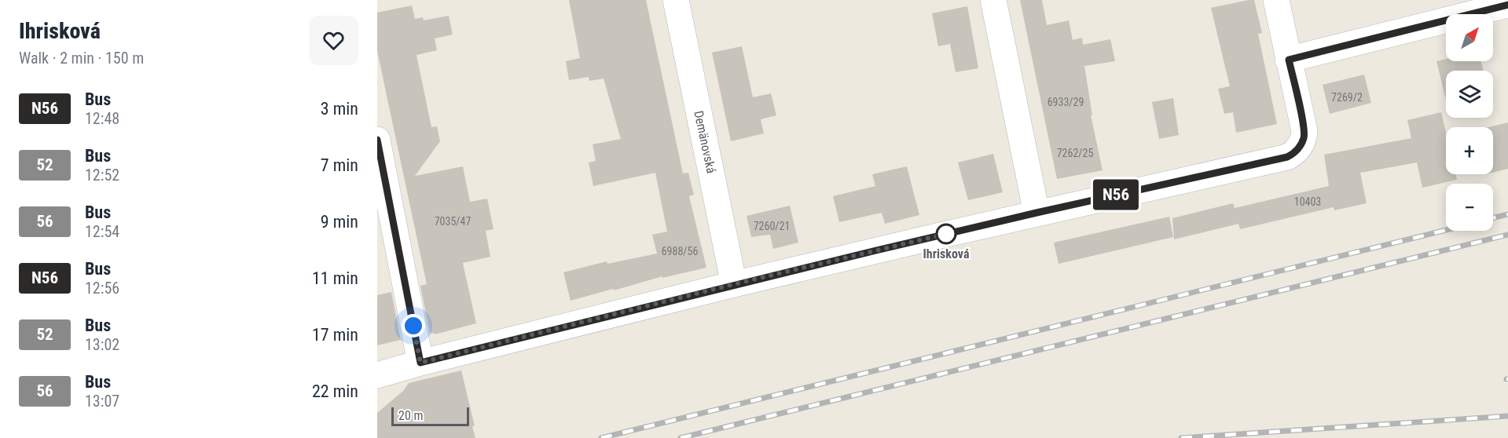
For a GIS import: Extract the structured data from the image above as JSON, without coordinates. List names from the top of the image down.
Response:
{
  "streets": {
    "street": ["Demänovská"]
  },
  "places": ["Ihrisková"],
  "lines": ["bus line N56"],
  "house_numbers": [
    "7269/2",
    "6933/29",
    "7262/25",
    "10403",
    "7035/47",
    "7260/21",
    "6988/56"
  ],
  "scale_bar": "20 m",
  "north": "top right",
  "page": {
    "heading": ["Ihrisková", "Walk · 2 min · 150 m"],
    "on_map": "N56",
    "map_buttons": ["+", "−"],
    "list": [
      {
        "mark": "N56",
        "name": "Bus",
        "note": "12:48",
        "value": "3 min"
      },
      {
        "mark": "52",
        "name": "Bus",
        "note": "12:52",
        "value": "7 min"
      },
      {
        "mark": "56",
        "name": "Bus",
        "note": "12:54",
        "value": "9 min"
      },
      {
        "mark": "N56",
        "name": "Bus",
        "note": "12:56",
        "value": "11 min"
      },
      {
        "mark": "52",
        "name": "Bus",
        "note": "13:02",
        "value": "17 min"
      },
      {
        "mark": "56",
        "name": "Bus",
        "note": "13:07",
        "value": "22 min"
      }
    ],
    "scale": "20 m"
  }
}
